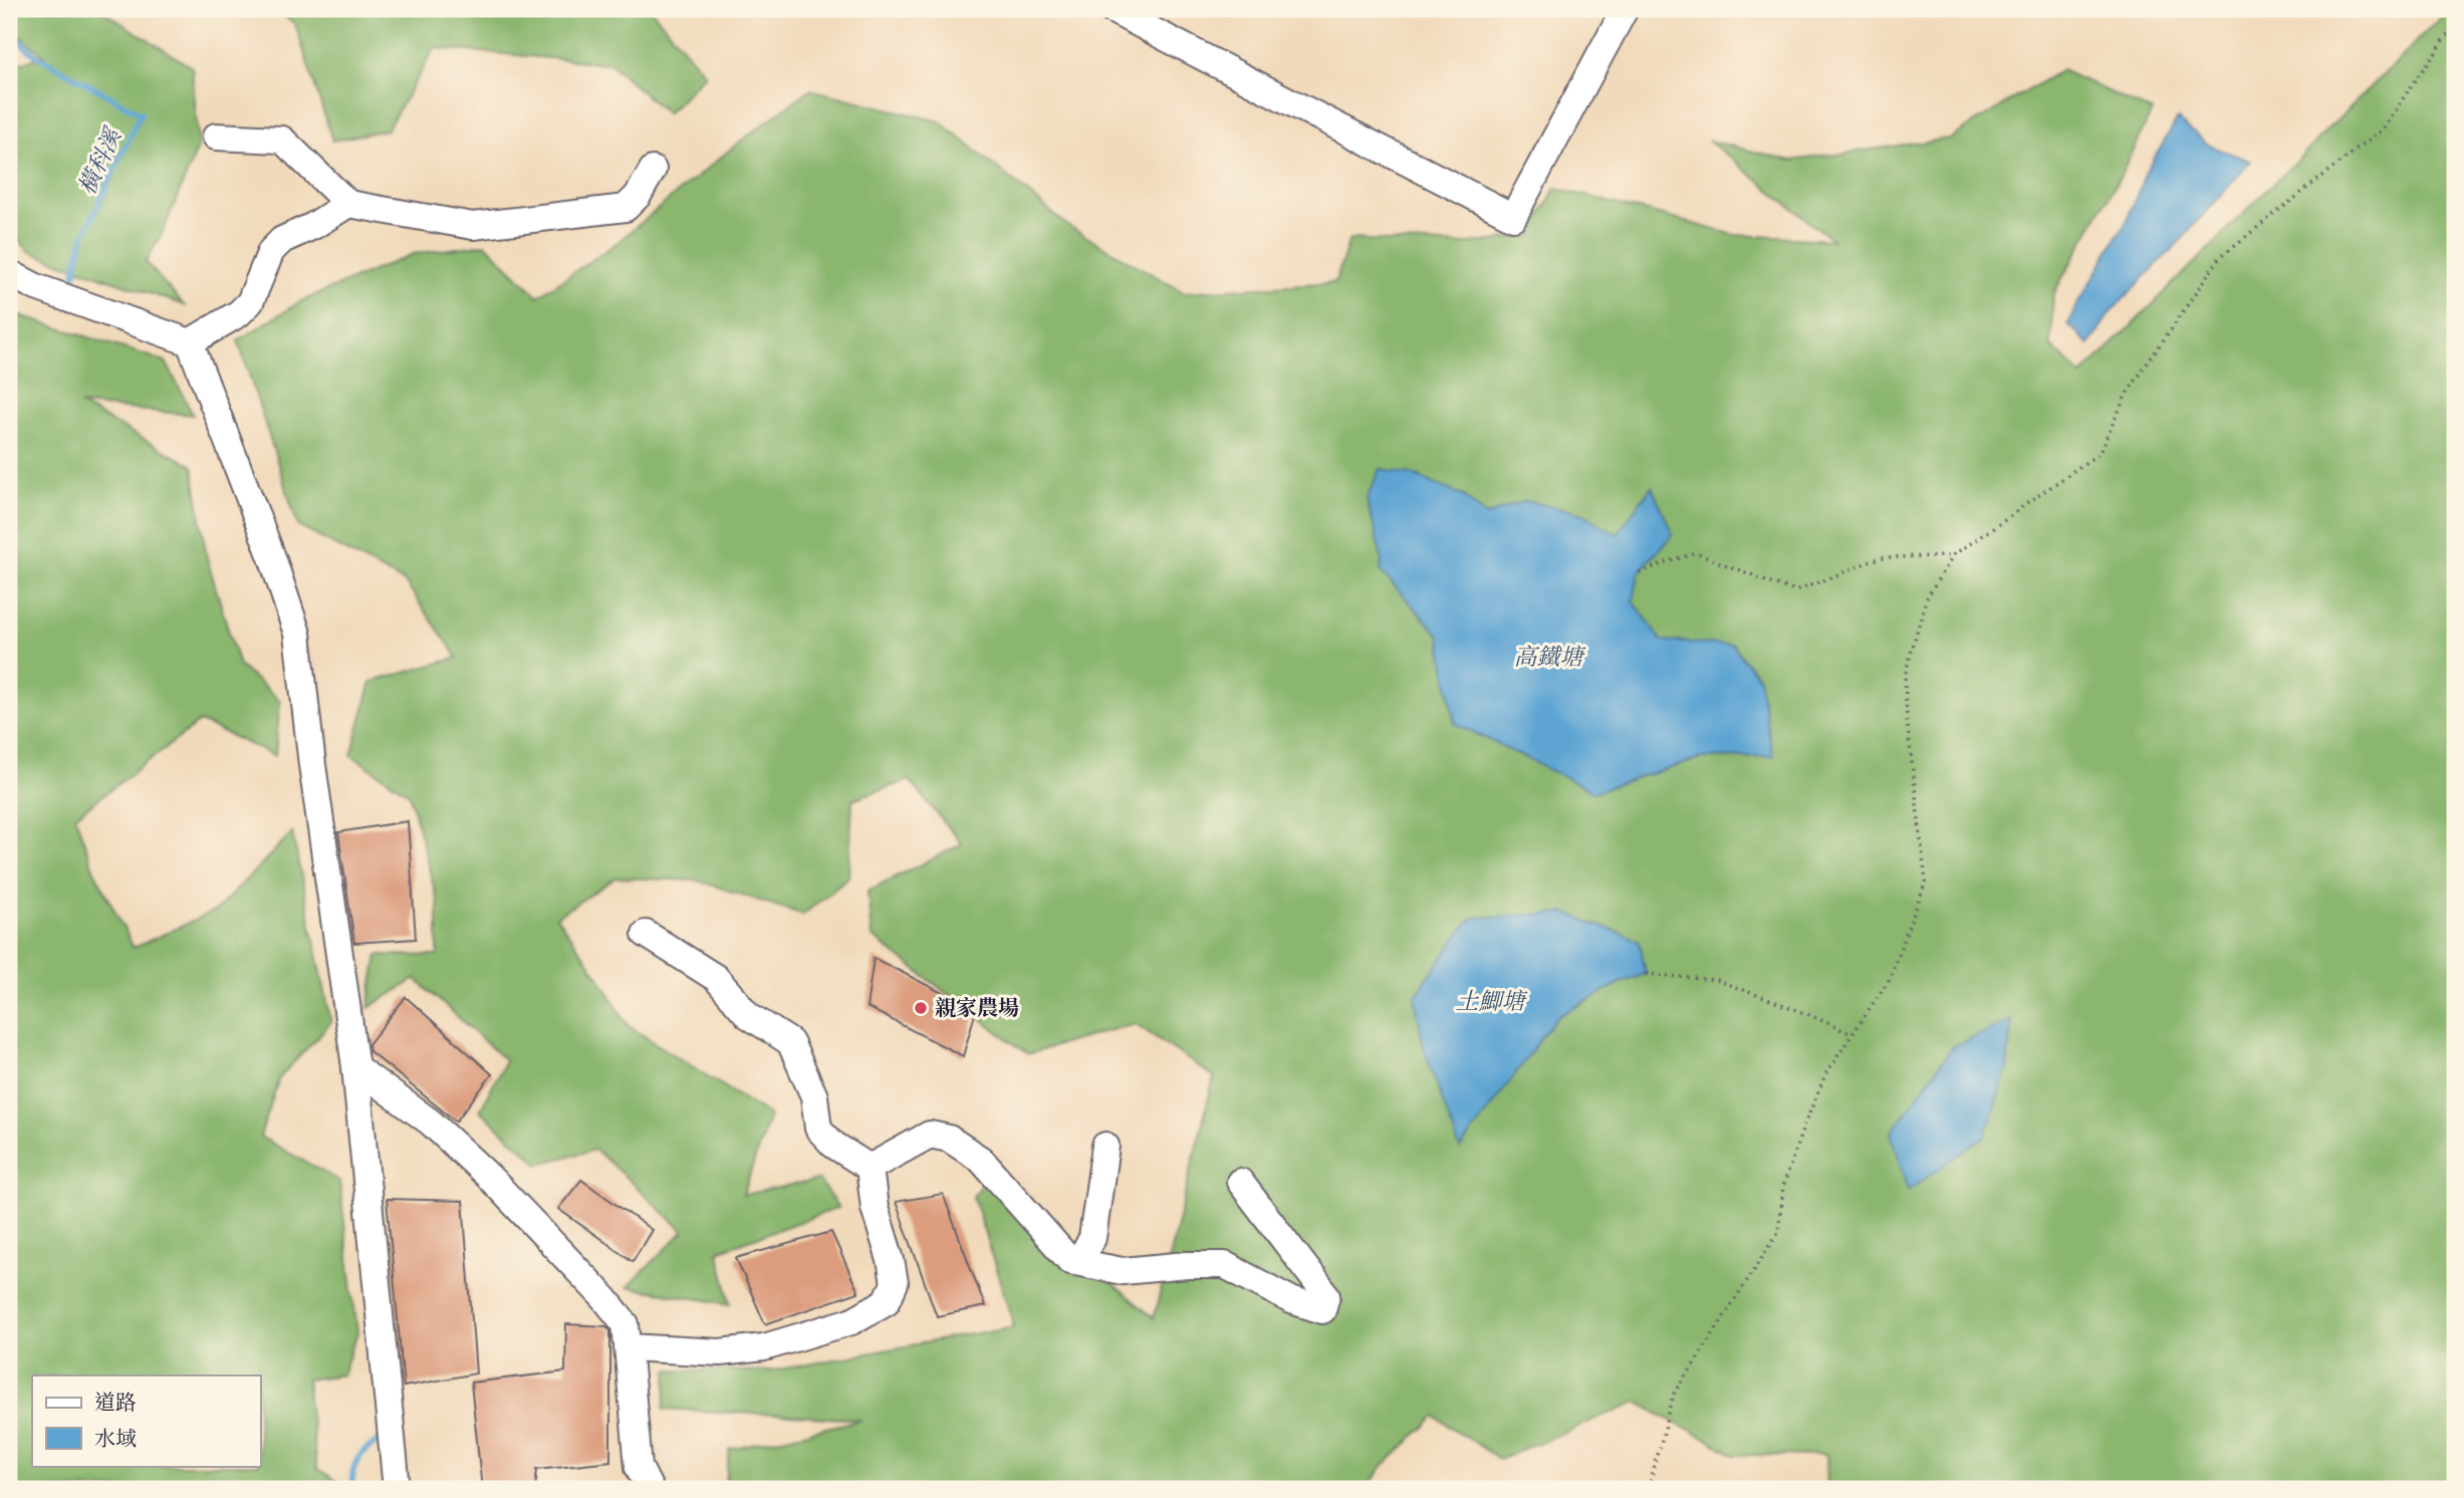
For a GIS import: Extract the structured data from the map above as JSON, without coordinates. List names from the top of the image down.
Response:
{
  "water": ["橫科溪", "高鐵塘", "土鯽塘"],
  "places": ["親家農場"],
  "legend": ["道路", "水域"]
}
